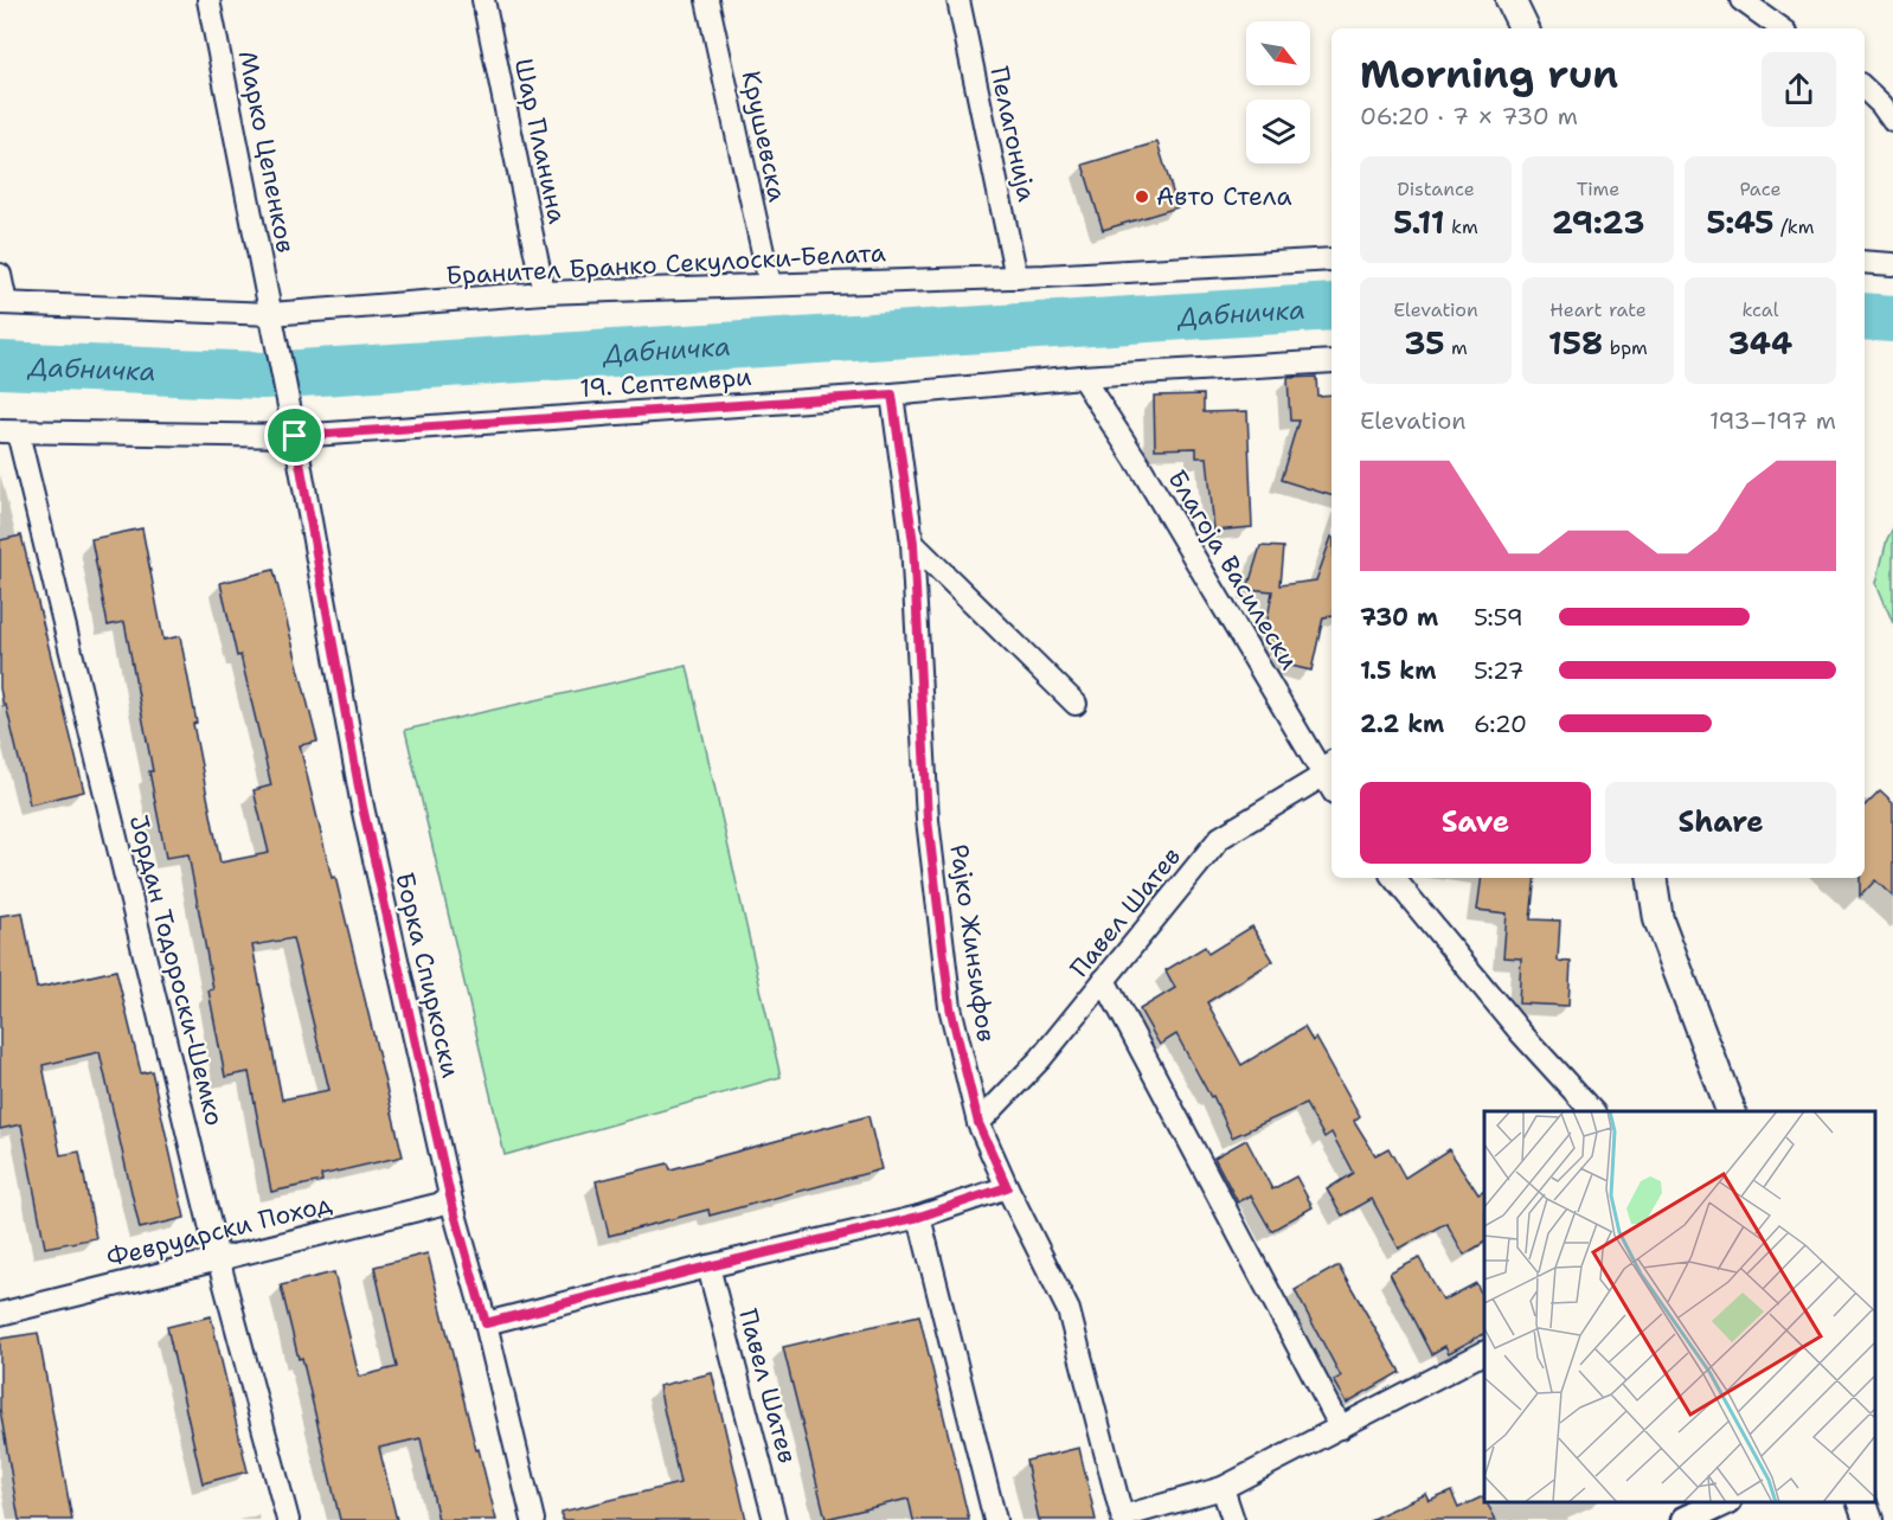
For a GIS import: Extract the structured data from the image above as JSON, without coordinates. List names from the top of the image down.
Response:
{
  "streets": {
    "street": [
      "Пелагонија",
      "Крушевска",
      "Шар Планина",
      "Марко Цепенков",
      "Бранител Бранко Секулоски-Белата",
      "19. Септември",
      "Благоја Василески",
      "Павел Шатев",
      "Рајко Жинѕифов",
      "Јордан Тодороски-Шемко",
      "Борка Спиркоски",
      "Февруарски Поход"
    ]
  },
  "crossings": [
    ["Пелагонија", "Бранител Бранко Секулоски-Белата"],
    ["Крушевска", "Бранител Бранко Секулоски-Белата"],
    ["Шар Планина", "Бранител Бранко Секулоски-Белата"],
    ["Марко Цепенков", "Бранител Бранко Секулоски-Белата"],
    ["Марко Цепенков", "19. Септември"],
    ["Марко Цепенков", "Борка Спиркоски"],
    ["19. Септември", "Благоја Василески"],
    ["19. Септември", "Рајко Жинѕифов"],
    ["19. Септември", "Јордан Тодороски-Шемко"],
    ["19. Септември", "Борка Спиркоски"],
    ["Благоја Василески", "Павел Шатев"],
    ["Павел Шатев", "Рајко Жинѕифов"],
    ["Јордан Тодороски-Шемко", "Февруарски Поход"],
    ["Борка Спиркоски", "Февруарски Поход"]
  ],
  "water": ["Дабничка"],
  "places": ["Авто Стела"],
  "north": "bottom right",
  "page": {
    "heading": ["Morning run", "06:20 · 7 × 730 m"],
    "stats": [
      ["Distance", "5.11 km"],
      ["Time", "29:23"],
      ["Pace", "5:45 /km"],
      ["Elevation", "35 m"],
      ["Heart rate", "158 bpm"],
      ["kcal", "344"]
    ],
    "chart": ["Elevation", "193–197 m"],
    "list": [
      {
        "name": "730 m",
        "note": "5:59"
      },
      {
        "name": "1.5 km",
        "note": "5:27"
      },
      {
        "name": "2.2 km",
        "note": "6:20"
      }
    ],
    "buttons": ["Save", "Share"]
  }
}
